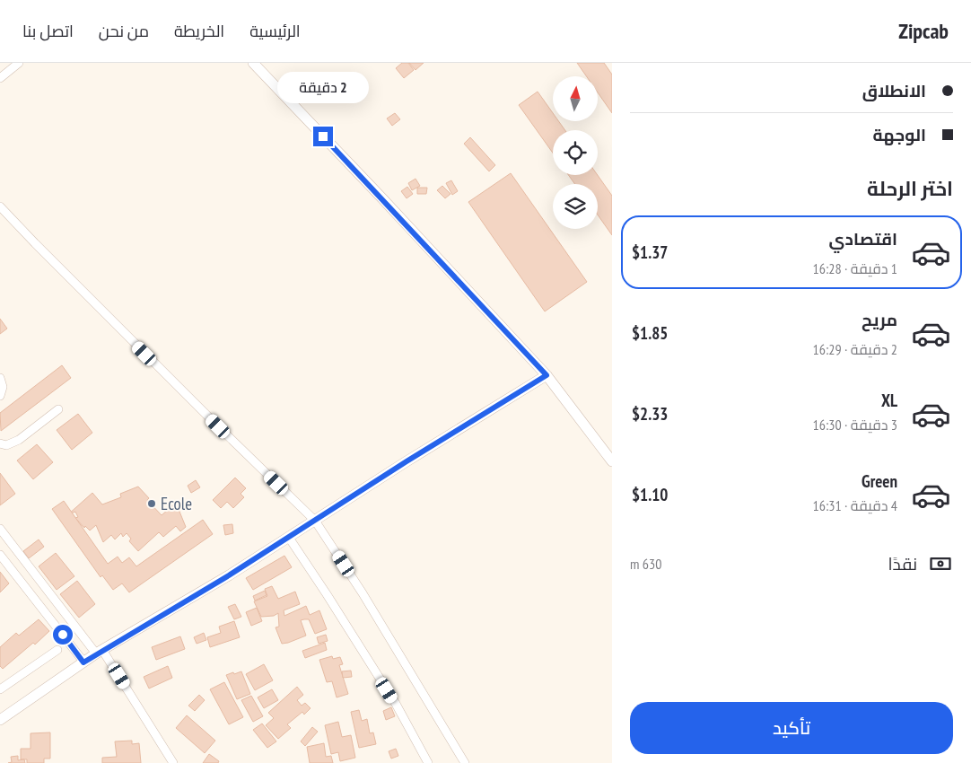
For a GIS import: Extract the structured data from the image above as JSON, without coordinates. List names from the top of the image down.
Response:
{
  "places": ["Ecole"],
  "north": "top",
  "page": {
    "header": "Zipcab",
    "nav": [
      "الرئيسية",
      "الخريطة",
      "من نحن",
      "اتصل بنا"
    ],
    "banner": ["الانطلاق", "الوجهة"],
    "bubble": "2 دقيقة",
    "heading": "اختر الرحلة",
    "list": [
      {
        "name": "اقتصادي",
        "note": "1 دقيقة · 16:28",
        "value": "$1.37"
      },
      {
        "name": "مريح",
        "note": "2 دقيقة · 16:29",
        "value": "$1.85"
      },
      {
        "name": "XL",
        "note": "3 دقيقة · 16:30",
        "value": "$2.33"
      },
      {
        "name": "Green",
        "note": "4 دقيقة · 16:31",
        "value": "$1.10"
      }
    ],
    "pay": ["نقدًا", "630 m"],
    "buttons": "تأكيد"
  }
}
